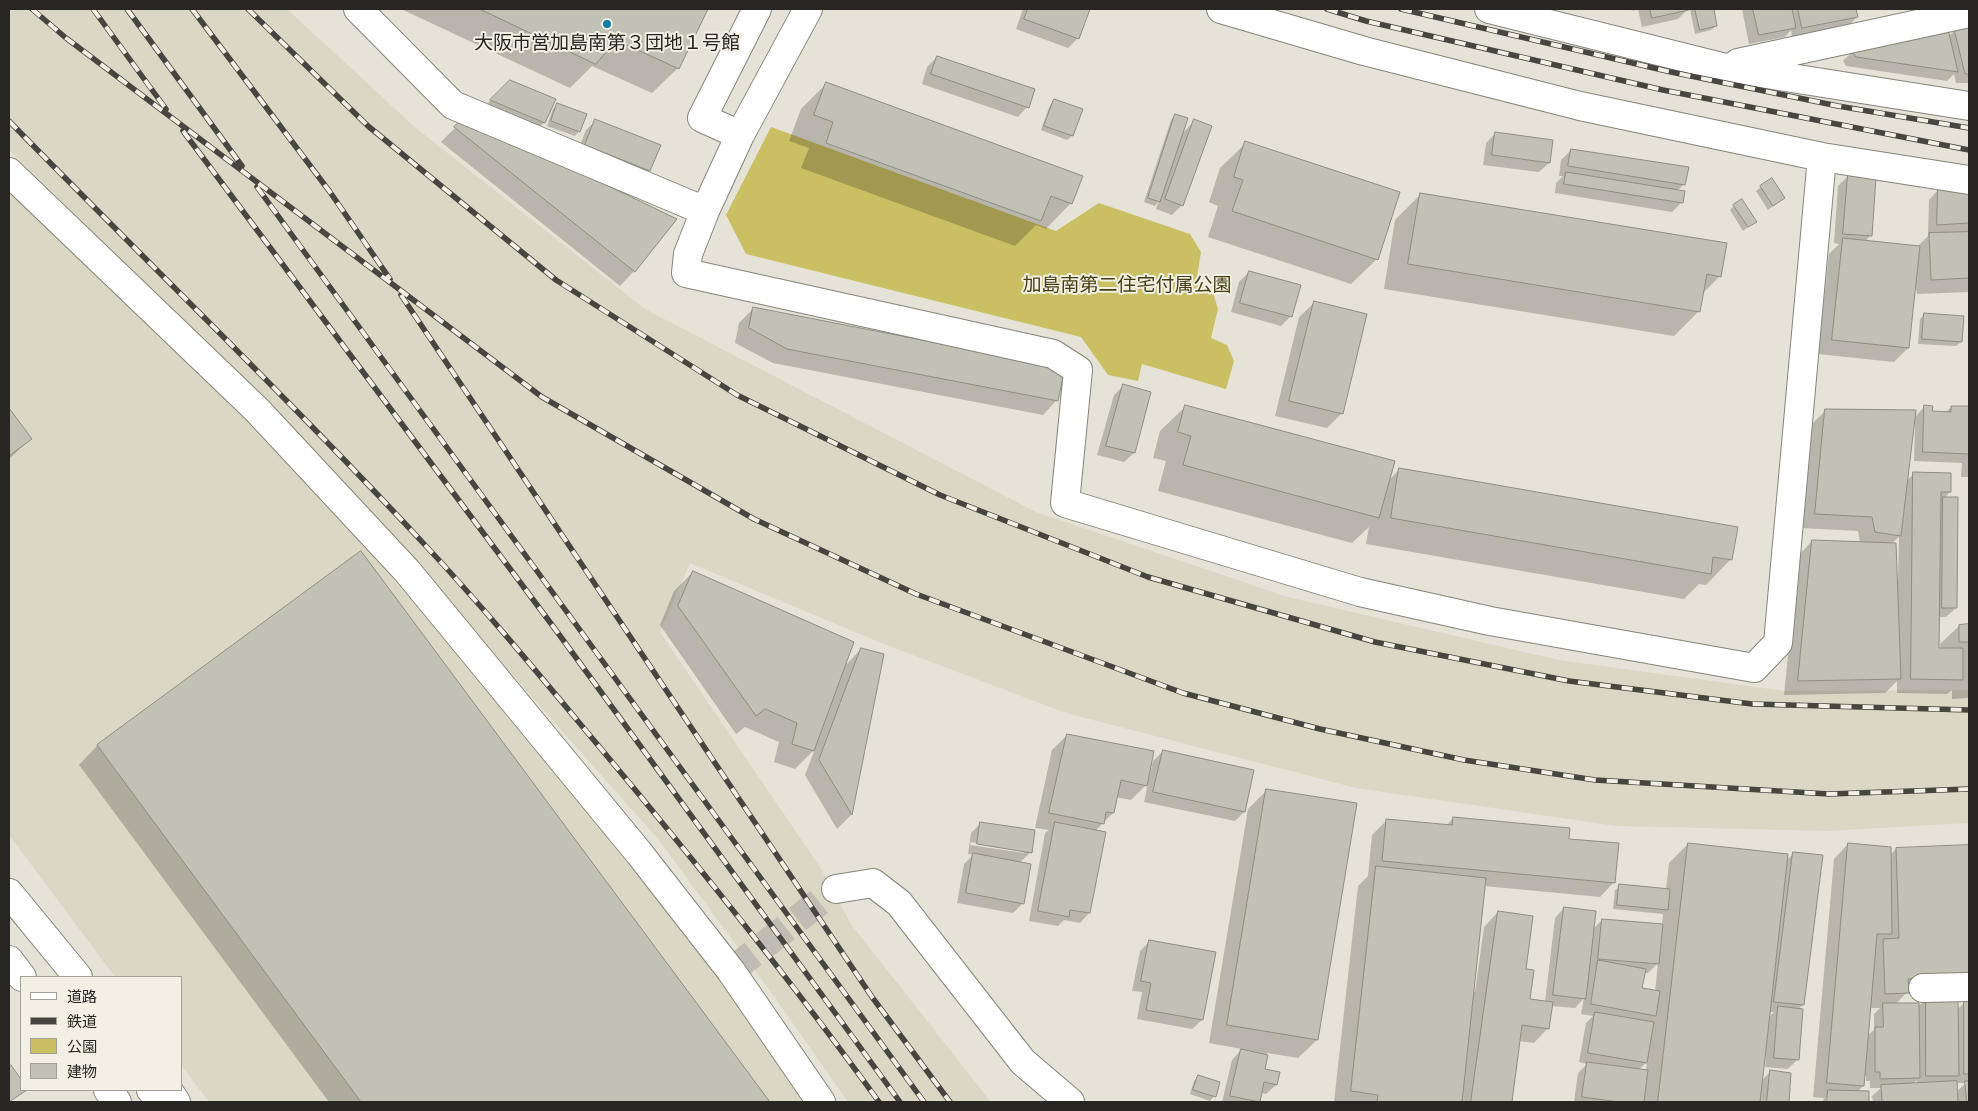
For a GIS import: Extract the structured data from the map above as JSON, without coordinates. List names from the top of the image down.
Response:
{
  "parks": ["加島南第二住宅付属公園"],
  "places": ["大阪市営加島南第３団地１号館"],
  "legend": [
    "道路",
    "鉄道",
    "公園",
    "建物"
  ]
}
